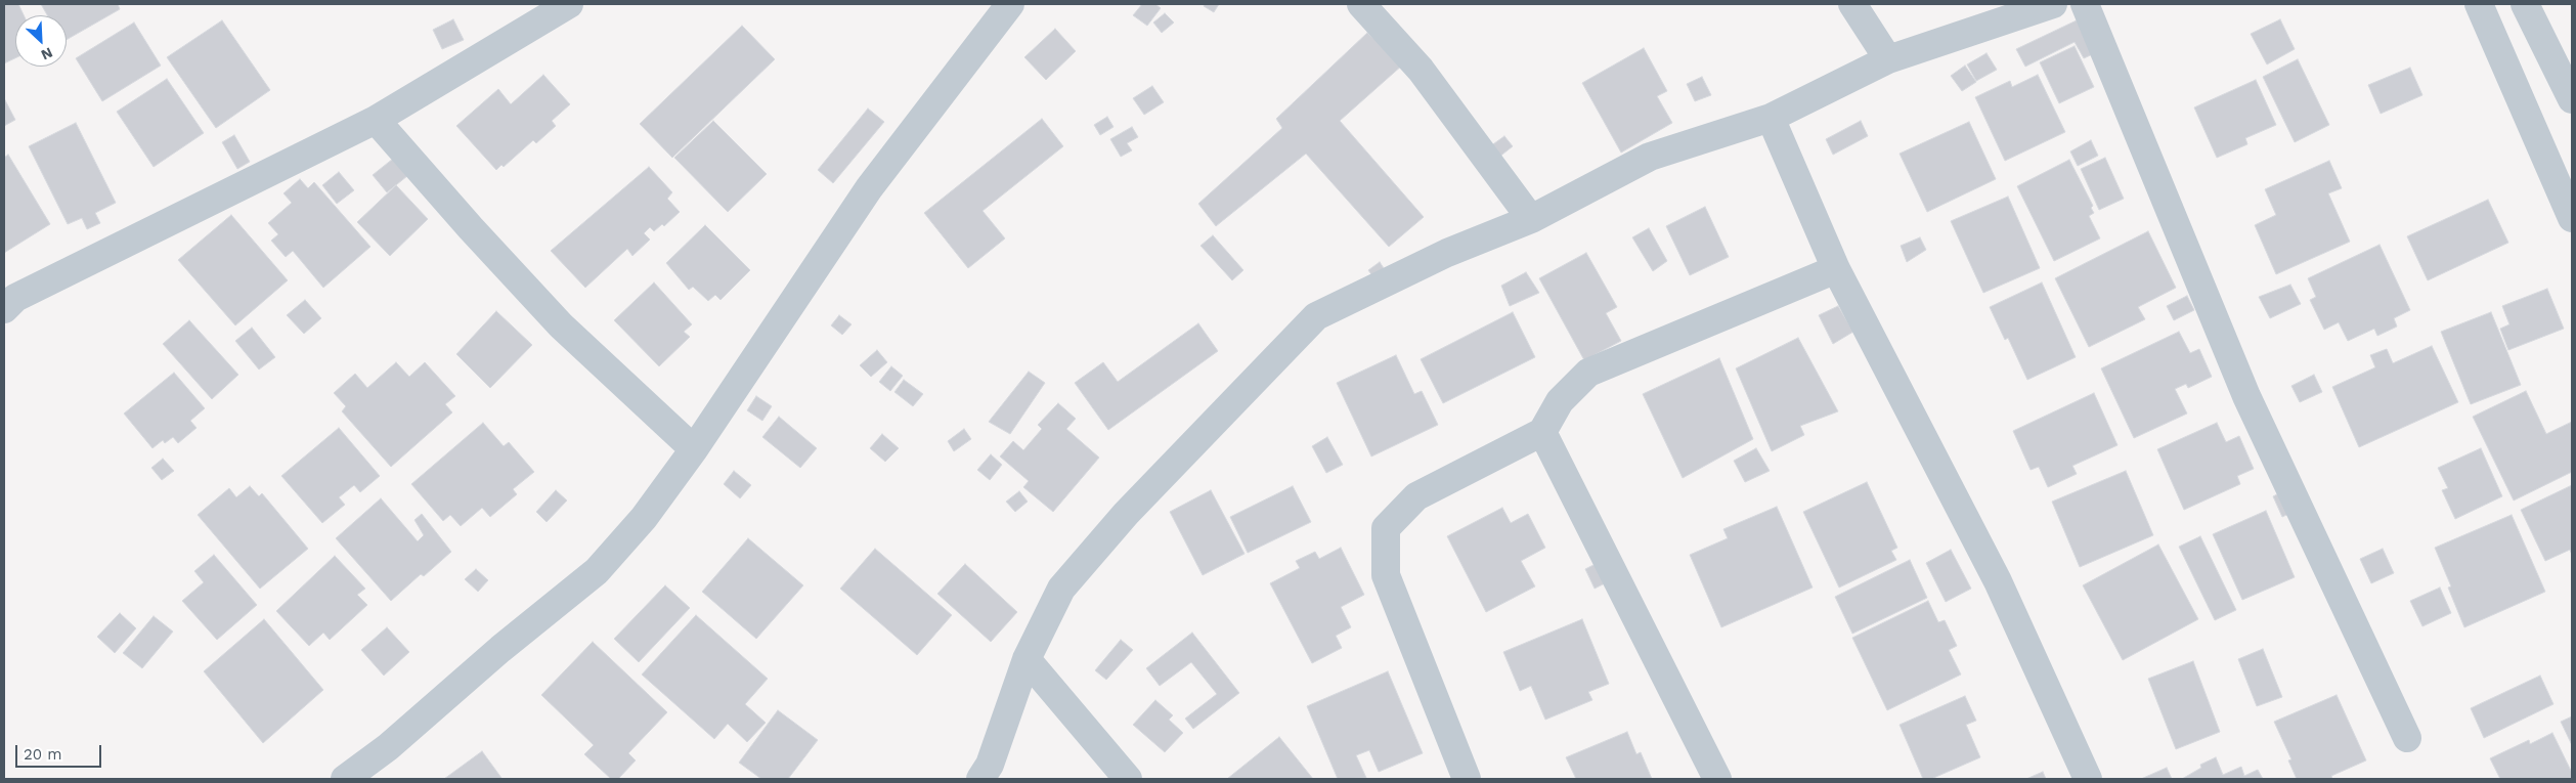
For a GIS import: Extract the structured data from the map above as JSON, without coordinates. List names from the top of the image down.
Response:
{
  "scale_bar": "20 m",
  "north": "bottom right"
}
